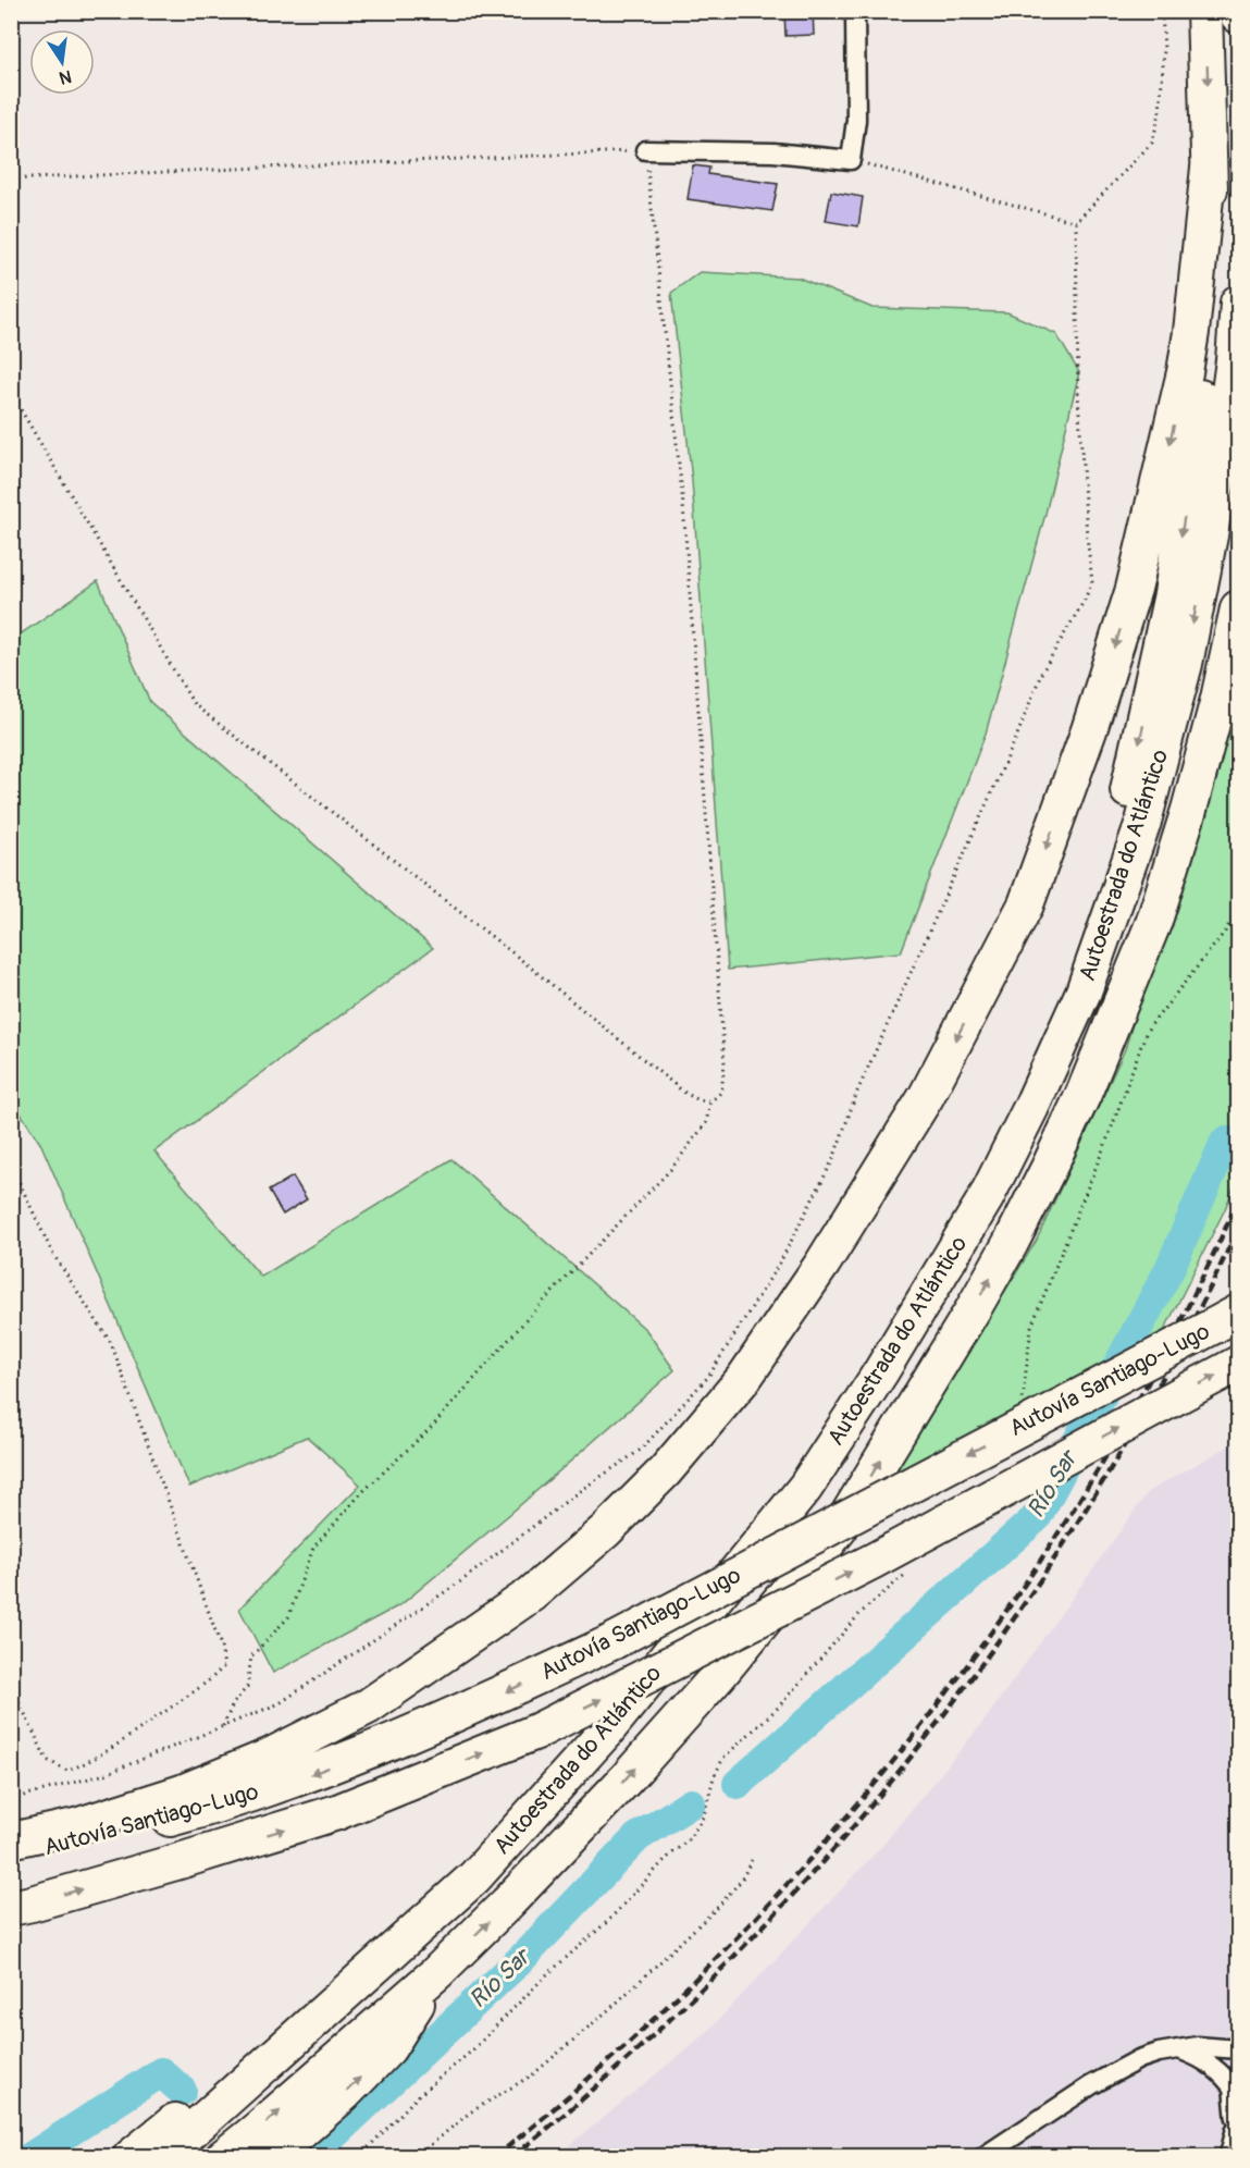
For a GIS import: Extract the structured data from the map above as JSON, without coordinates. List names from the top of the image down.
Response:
{
  "streets": {
    "highway": ["Autoestrada do Atlántico", "Autovía Santiago-Lugo"]
  },
  "water": ["Río Sar"],
  "north": "bottom"
}
